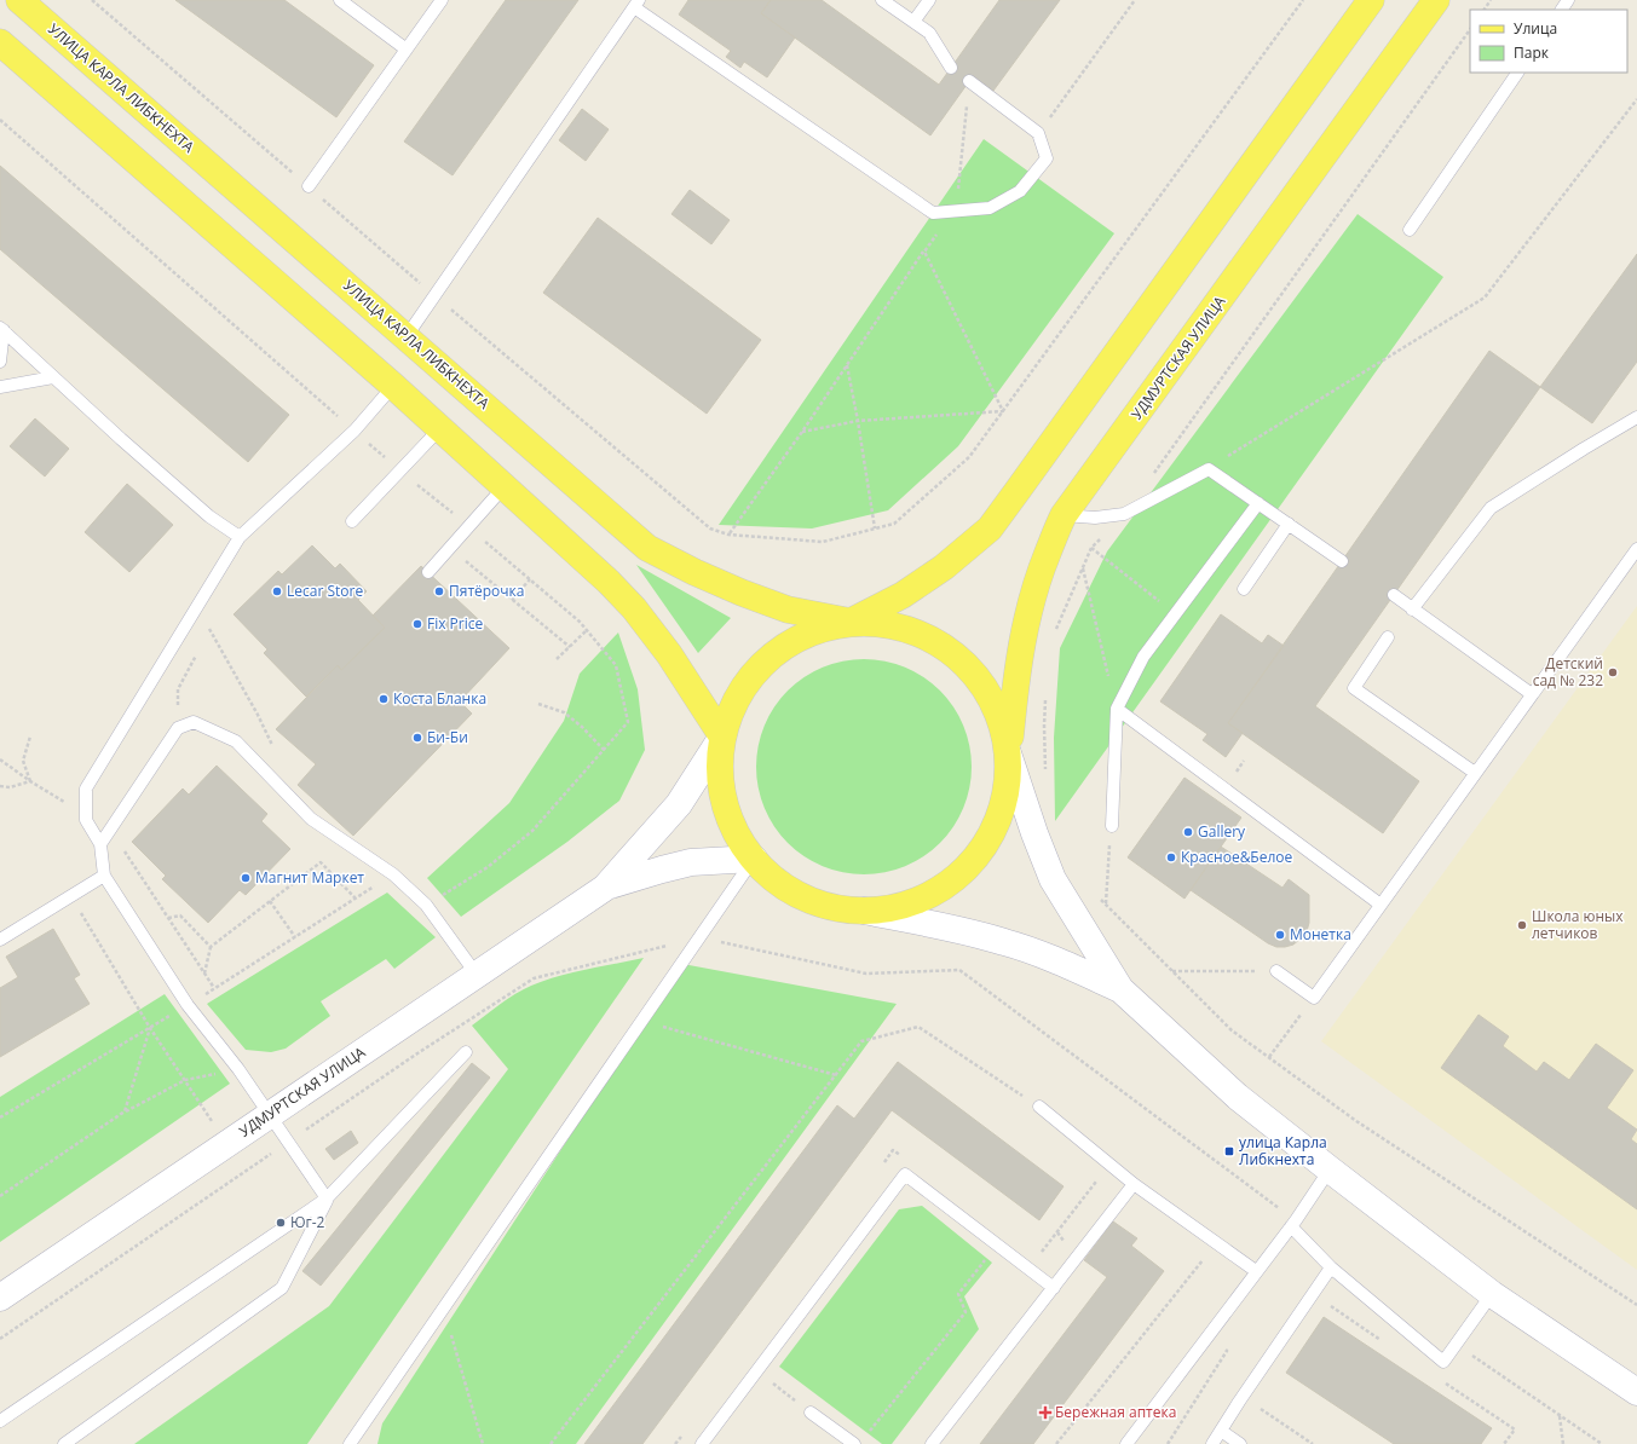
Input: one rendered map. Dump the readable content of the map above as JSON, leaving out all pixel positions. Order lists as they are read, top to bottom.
{
  "streets": {
    "main road": ["УЛИЦА КАРЛА ЛИБКНЕХТА", "УДМУРТСКАЯ УЛИЦА"]
  },
  "crossings": [
    ["УЛИЦА КАРЛА ЛИБКНЕХТА", "УДМУРТСКАЯ УЛИЦА"]
  ],
  "places": {
    "other": [
      "Lecar Store",
      "Пятёрочка",
      "Fix Price",
      "Детский сад № 232",
      "Коста Бланка",
      "Би-Би",
      "Gallery",
      "Красное&Белое",
      "Магнит Маркет",
      "Школа юных летчиков",
      "Монетка",
      "Юг-2"
    ],
    "transit": ["улица Карла Либкнехта"],
    "health": ["Бережная аптека"]
  },
  "legend": ["Улица", "Парк"]
}
